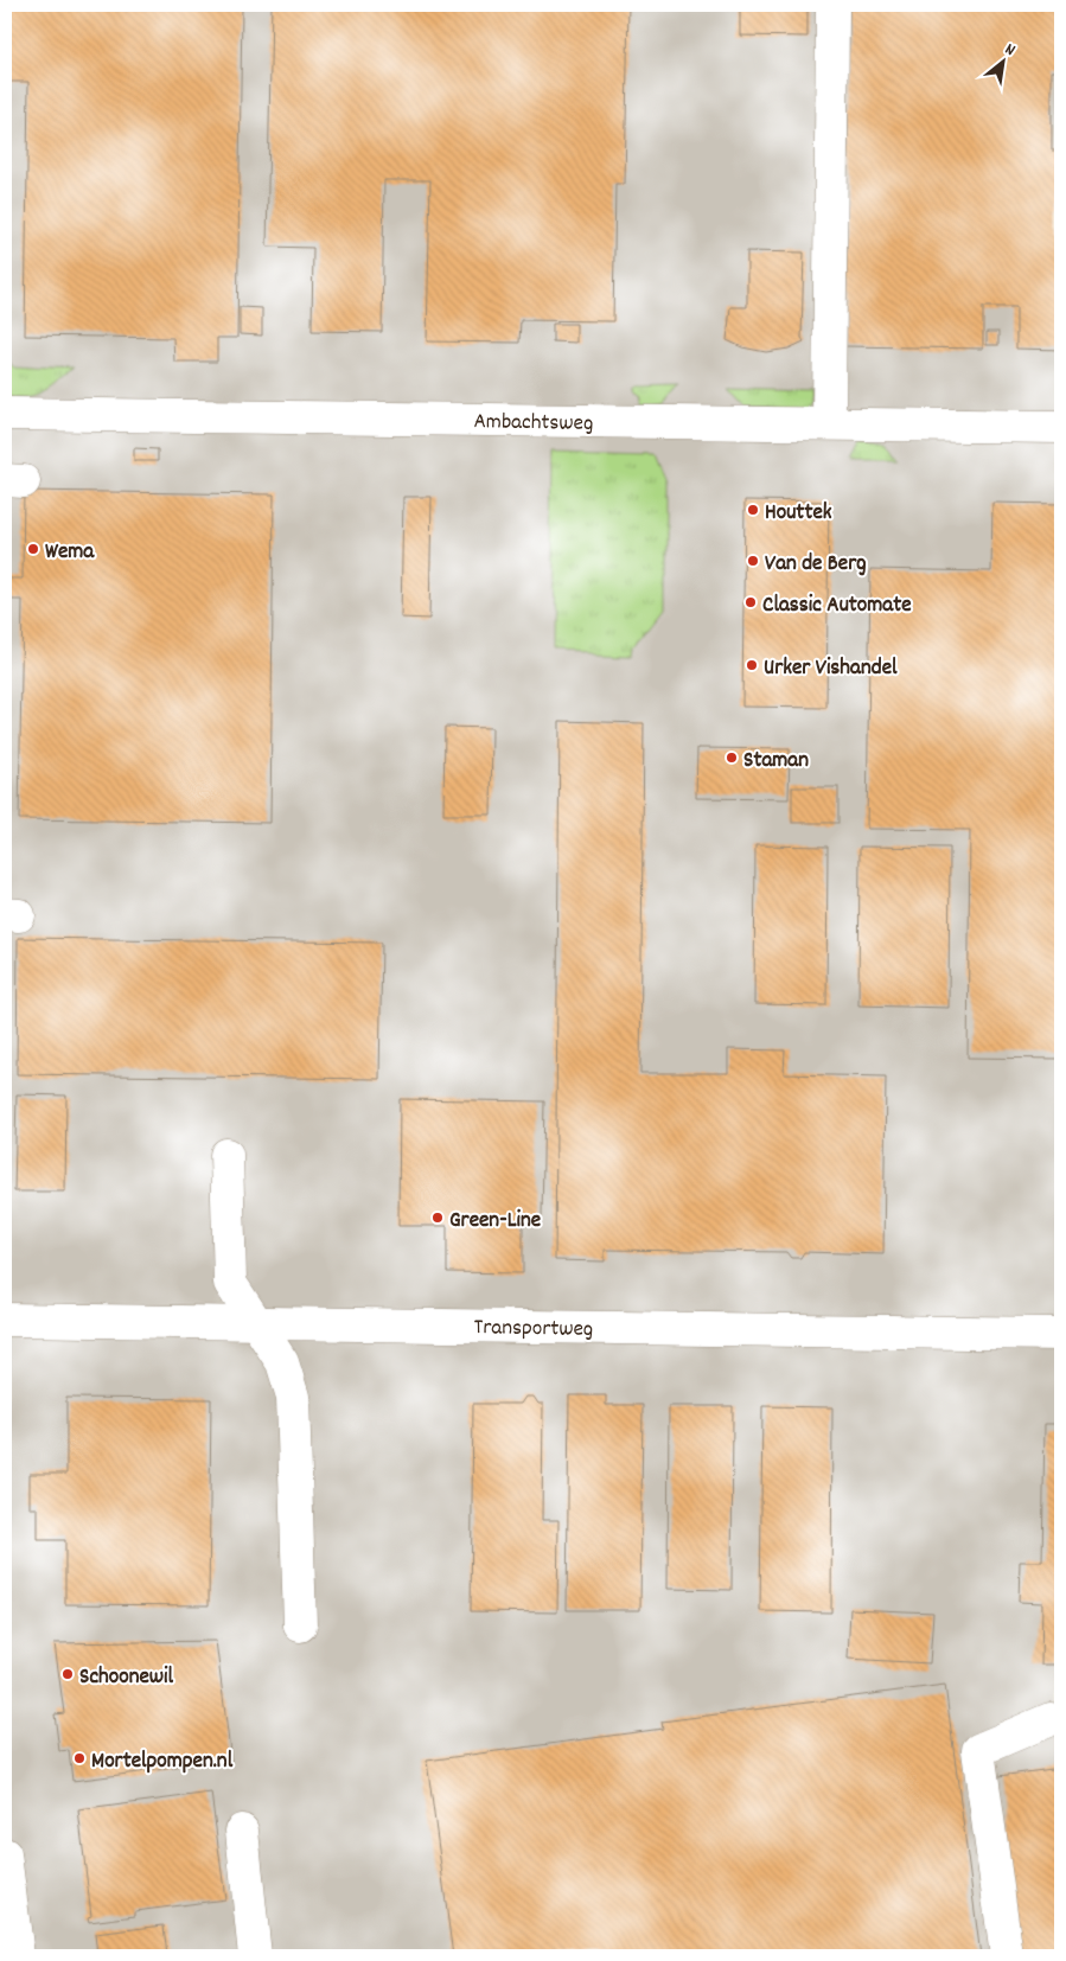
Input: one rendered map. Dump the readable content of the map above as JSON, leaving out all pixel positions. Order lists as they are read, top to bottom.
{
  "streets": {
    "street": ["Ambachtsweg", "Transportweg"]
  },
  "places": [
    "Houttek",
    "Wema",
    "Van de Berg",
    "Classic Automate",
    "Urker Vishandel",
    "Staman",
    "Green-Line",
    "Schoonewil",
    "Mortelpompen.nl"
  ],
  "north": "top right"
}
